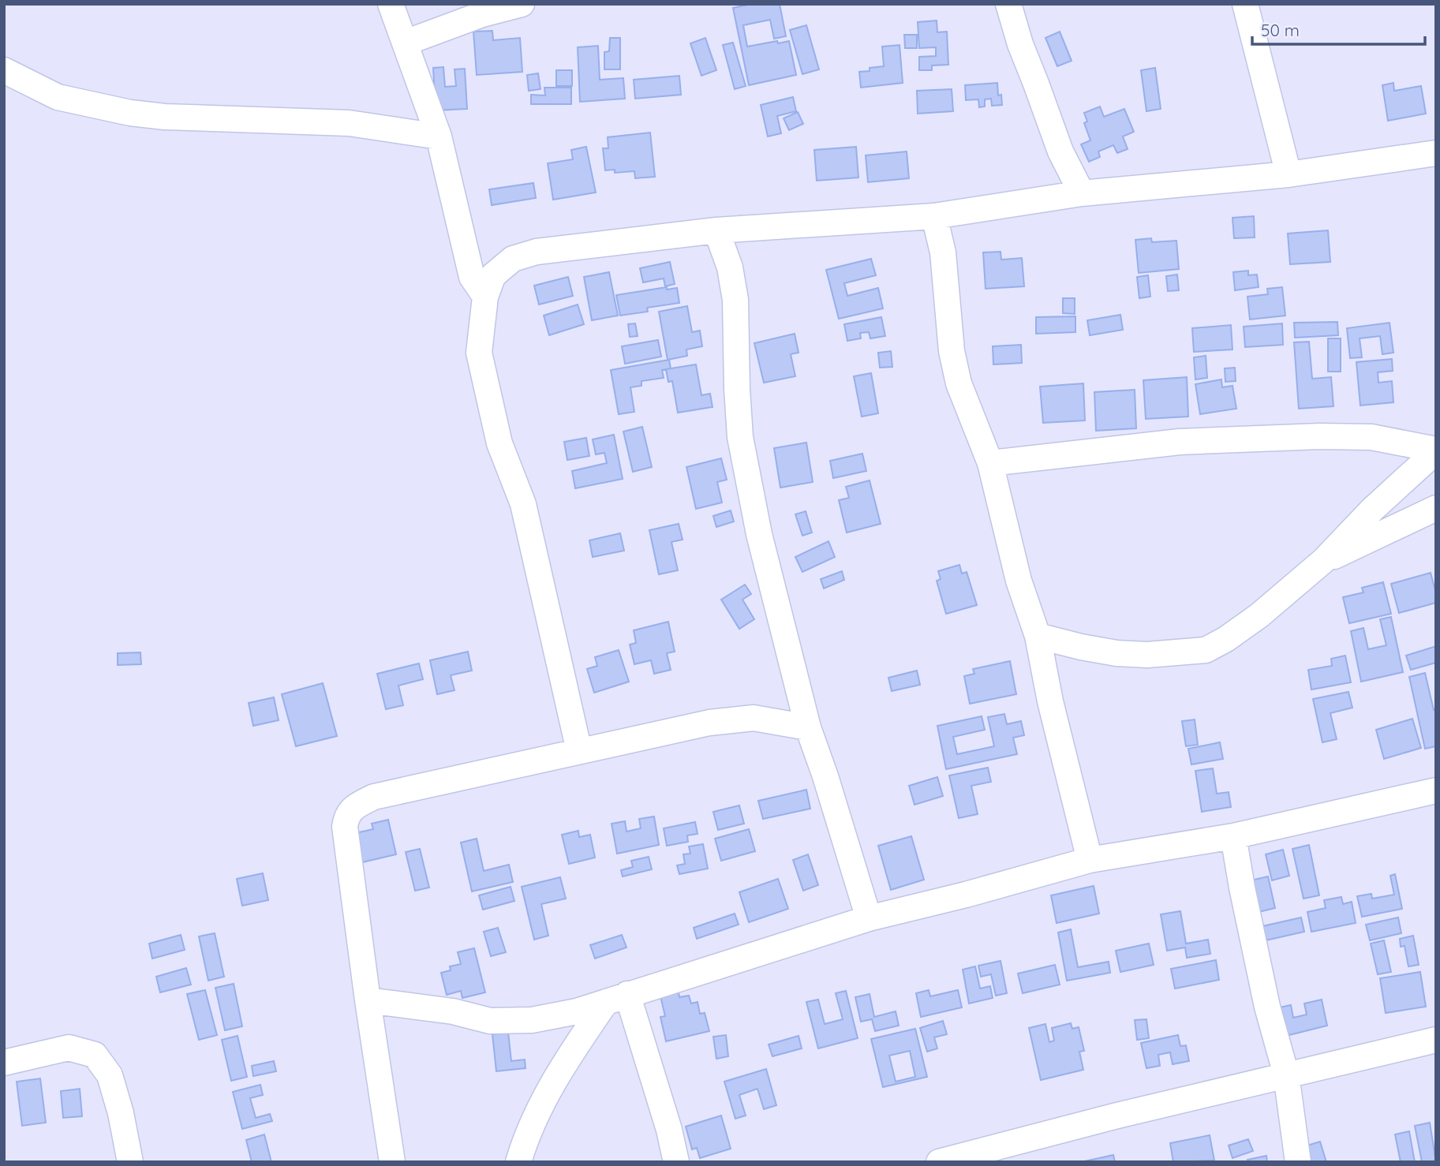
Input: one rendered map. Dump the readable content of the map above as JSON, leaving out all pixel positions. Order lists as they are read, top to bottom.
{
  "scale_bar": "50 m"
}
